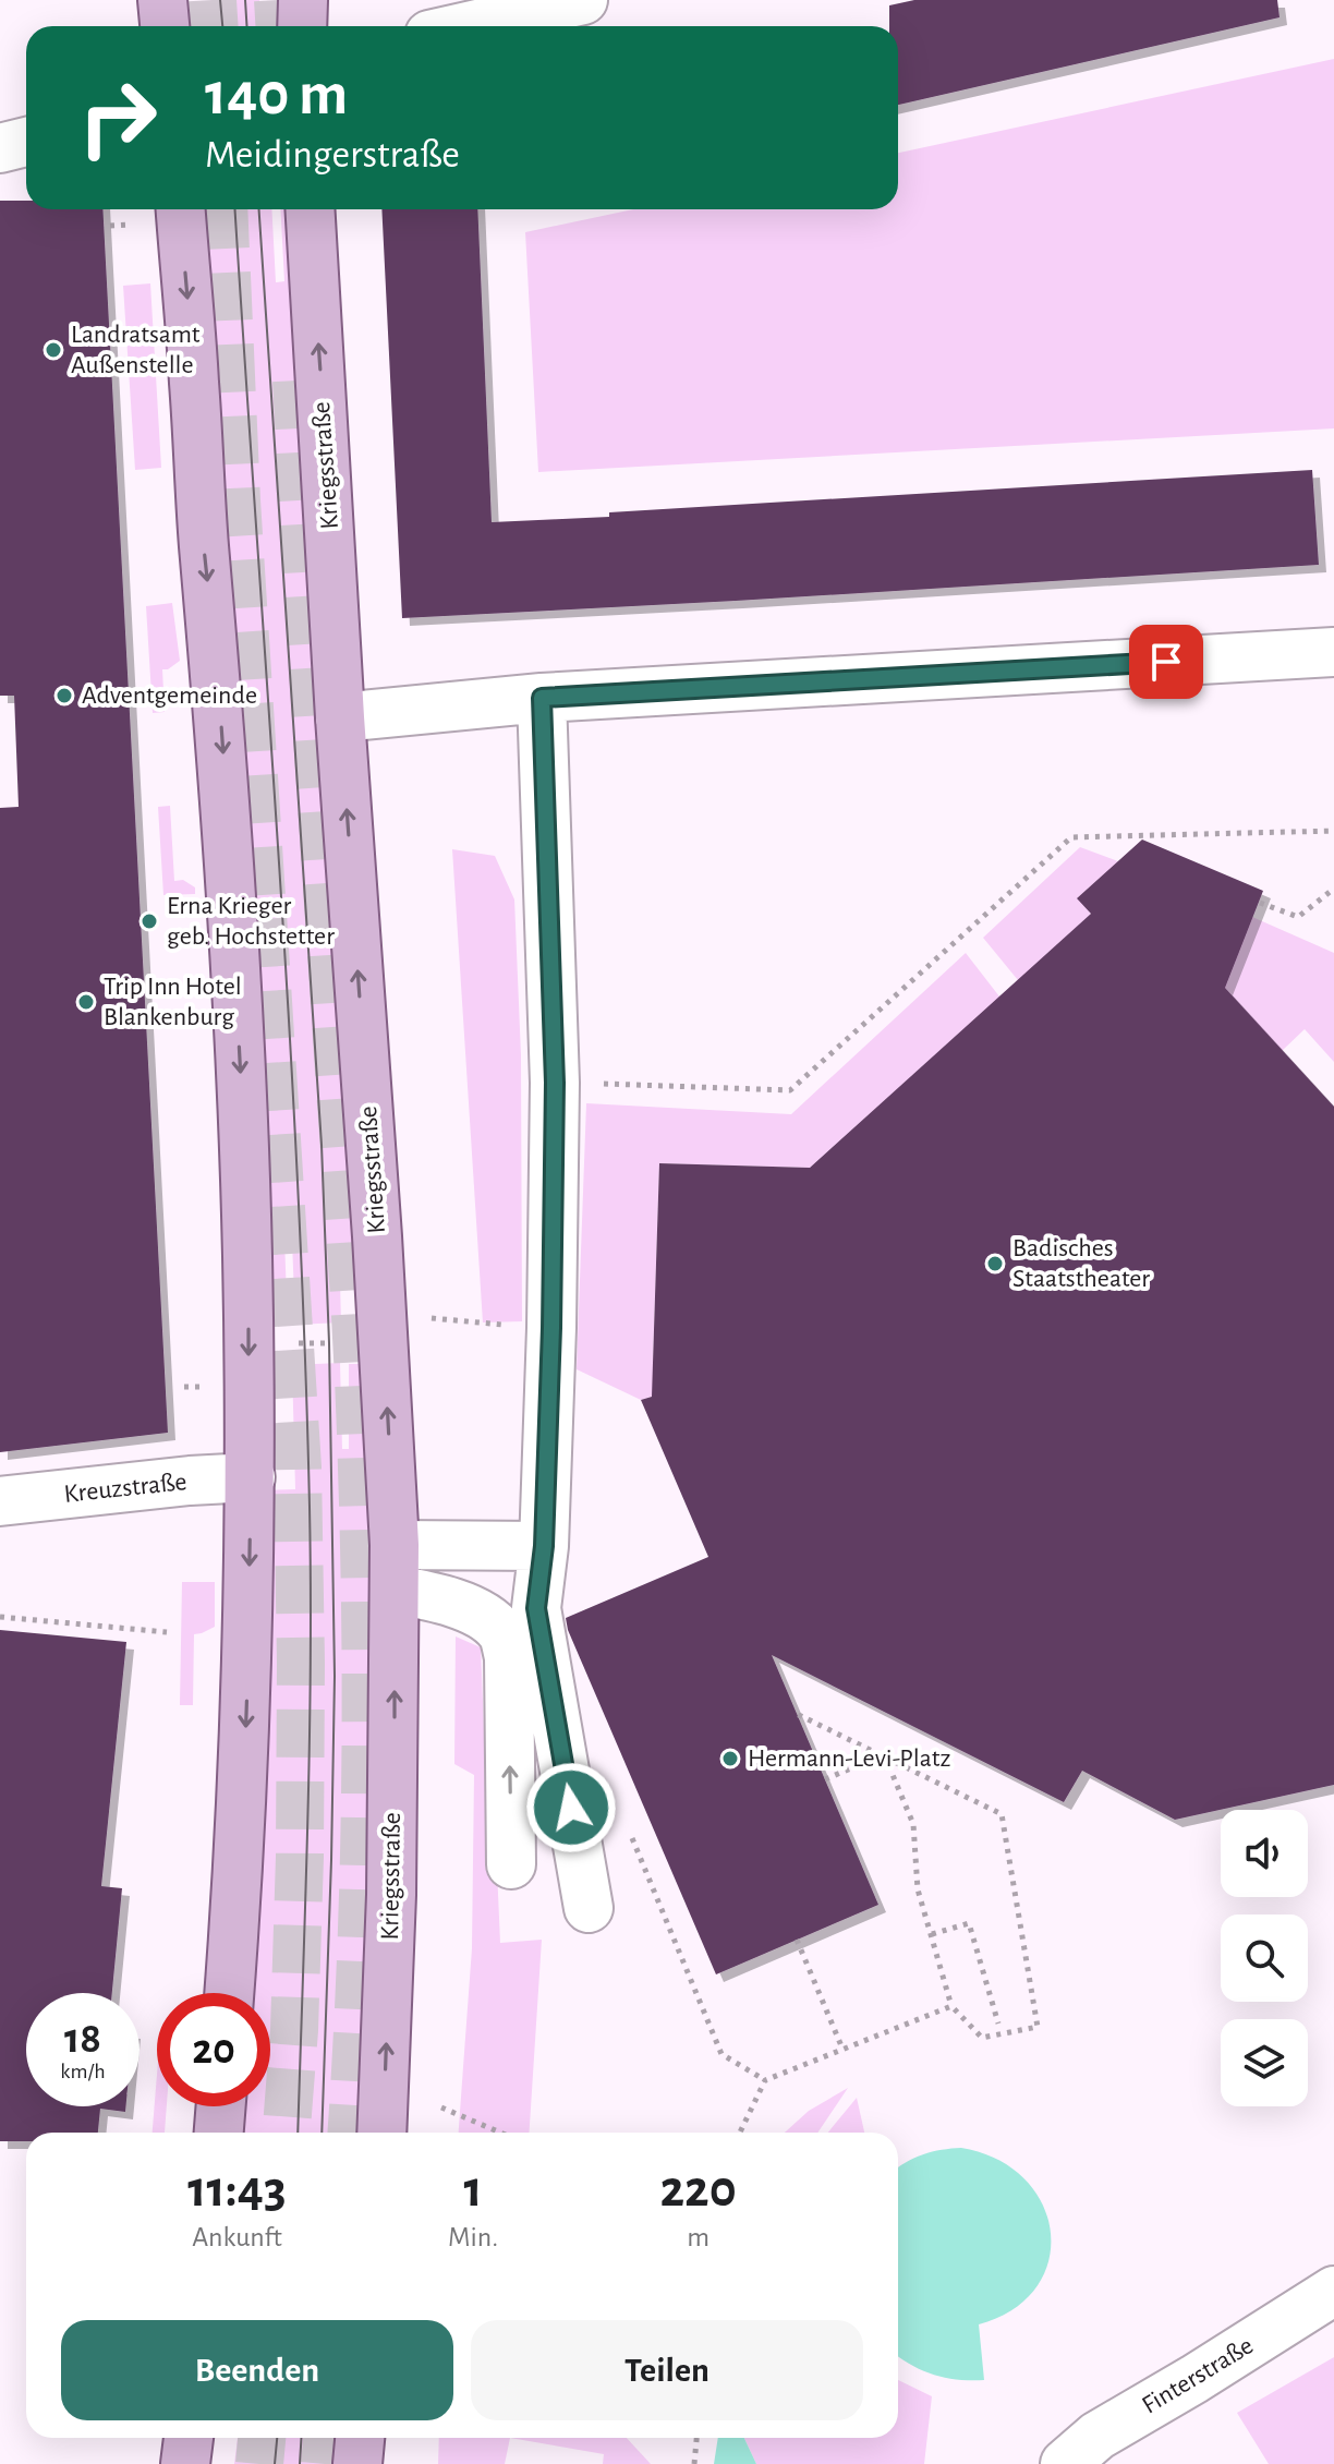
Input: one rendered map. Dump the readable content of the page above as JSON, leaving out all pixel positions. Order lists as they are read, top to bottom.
{
  "streets": {
    "main road": ["Kriegsstraße"],
    "street": ["Kreuzstraße", "Finterstraße"]
  },
  "places": [
    "Landratsamt Außenstelle",
    "Adventgemeinde",
    "Erna Krieger geb. Hochstetter",
    "Trip Inn Hotel Blankenburg",
    "Badisches Staatstheater",
    "Hermann-Levi-Platz"
  ],
  "page": {
    "turn": ["140 m", "Meidingerstraße"],
    "speed": "18 km/h",
    "limit": "20",
    "eta": [
      "11:43",
      "Ankunft",
      "1",
      "Min.",
      "220",
      "m"
    ],
    "buttons": ["Beenden", "Teilen"]
  }
}
